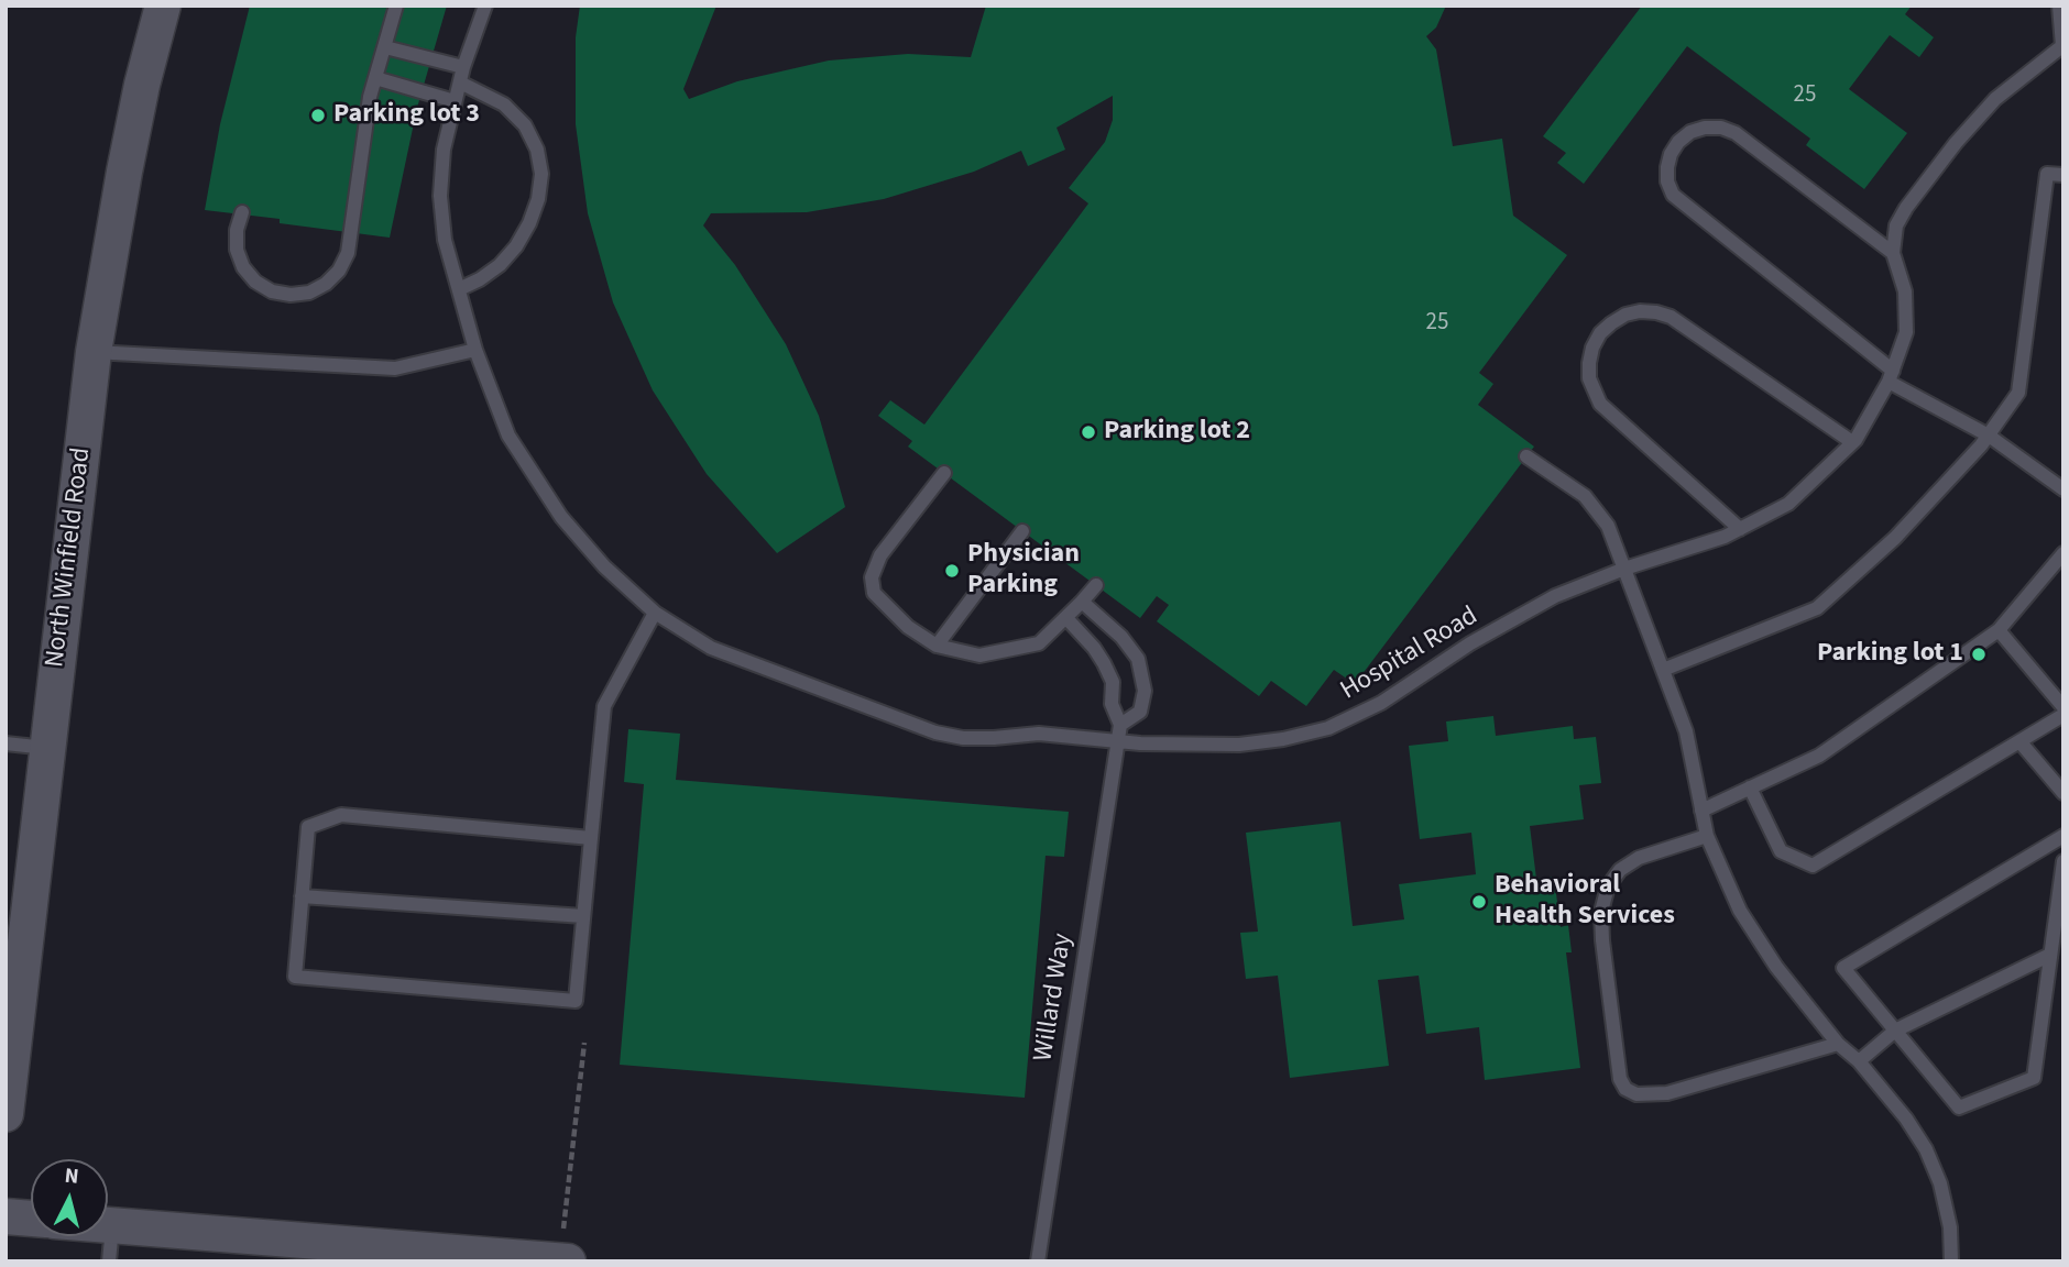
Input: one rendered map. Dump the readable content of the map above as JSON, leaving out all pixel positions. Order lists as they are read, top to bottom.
{
  "streets": {
    "street": ["North Winfield Road"],
    "lane": ["Hospital Road", "Willard Way"]
  },
  "crossings": [
    ["Hospital Road", "Willard Way"]
  ],
  "places": [
    "Parking lot 3",
    "Parking lot 2",
    "Physician Parking",
    "Parking lot 1",
    "Behavioral Health Services"
  ],
  "house_numbers": ["25", "25"],
  "north": "top"
}
